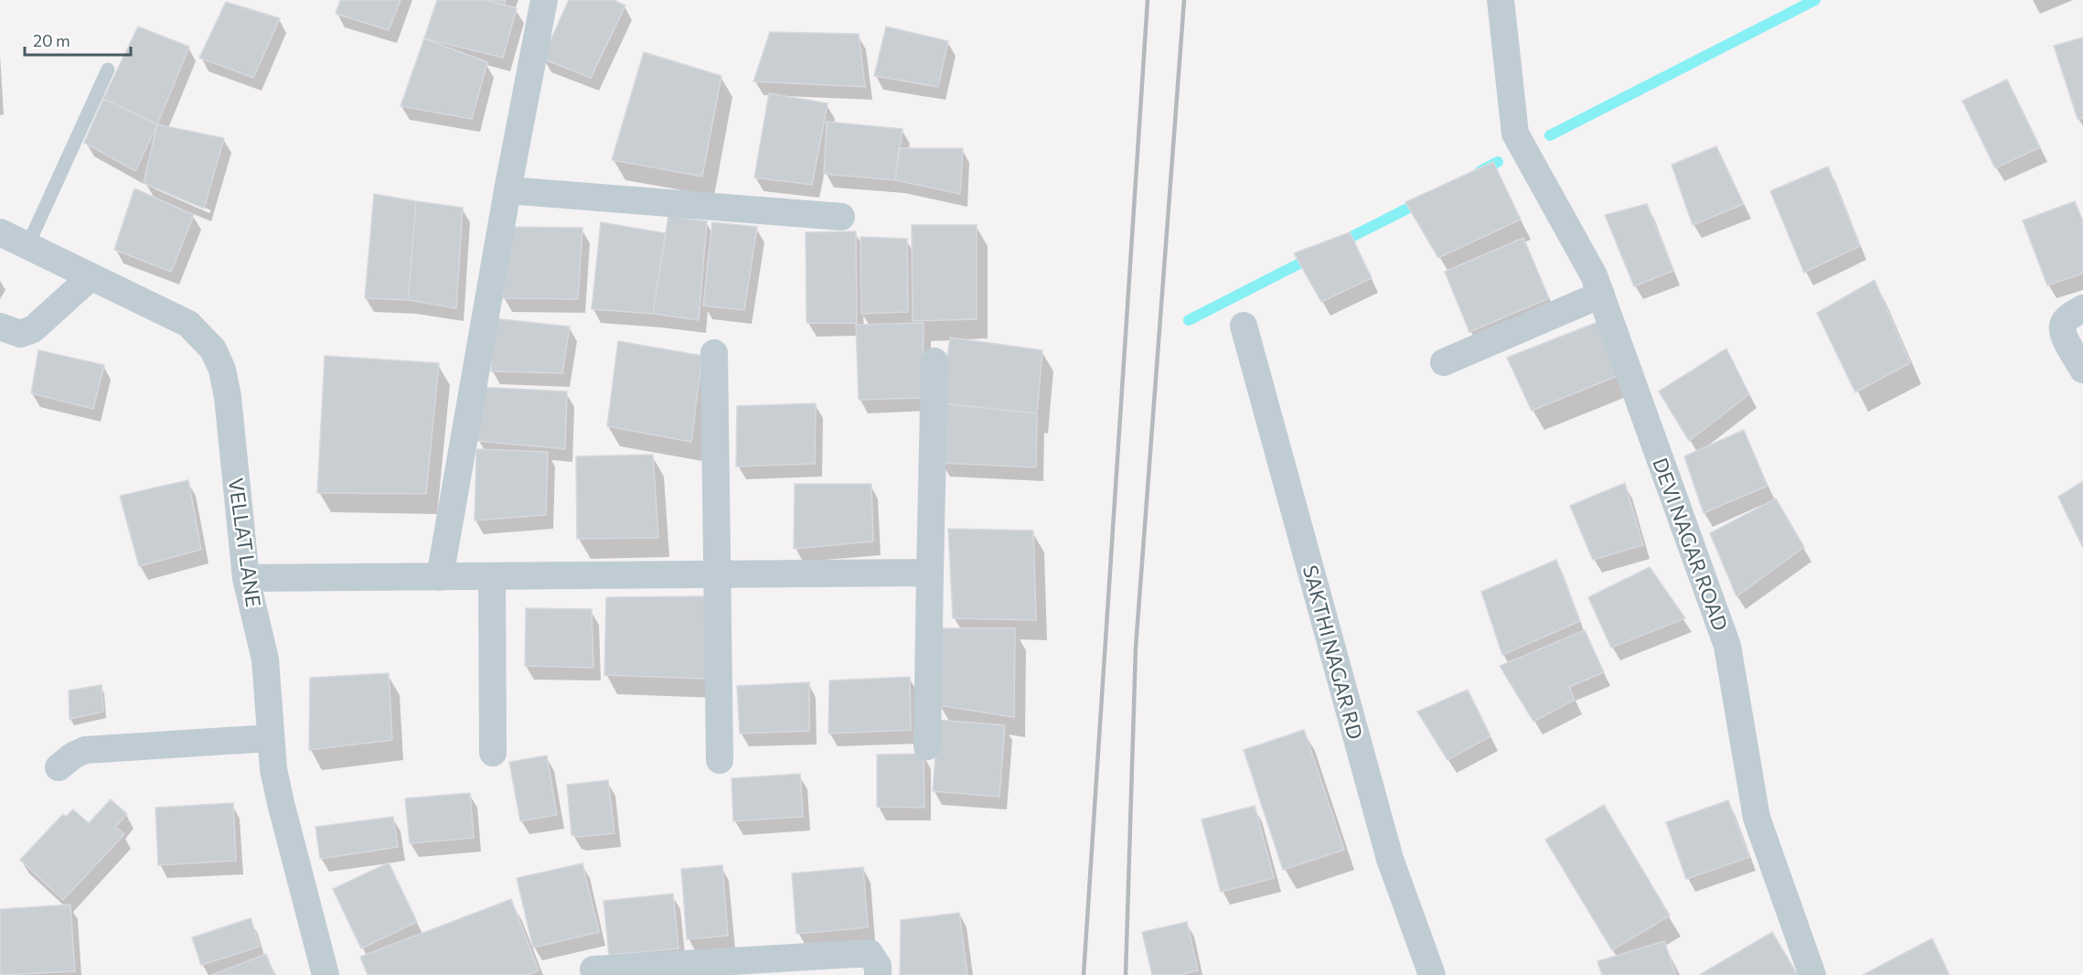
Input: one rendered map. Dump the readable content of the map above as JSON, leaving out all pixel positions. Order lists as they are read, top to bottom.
{
  "streets": {
    "street": ["VELLAT LANE", "DEVI NAGAR ROAD", "SAKTHI NAGAR RD"]
  },
  "scale_bar": "20 m"
}
